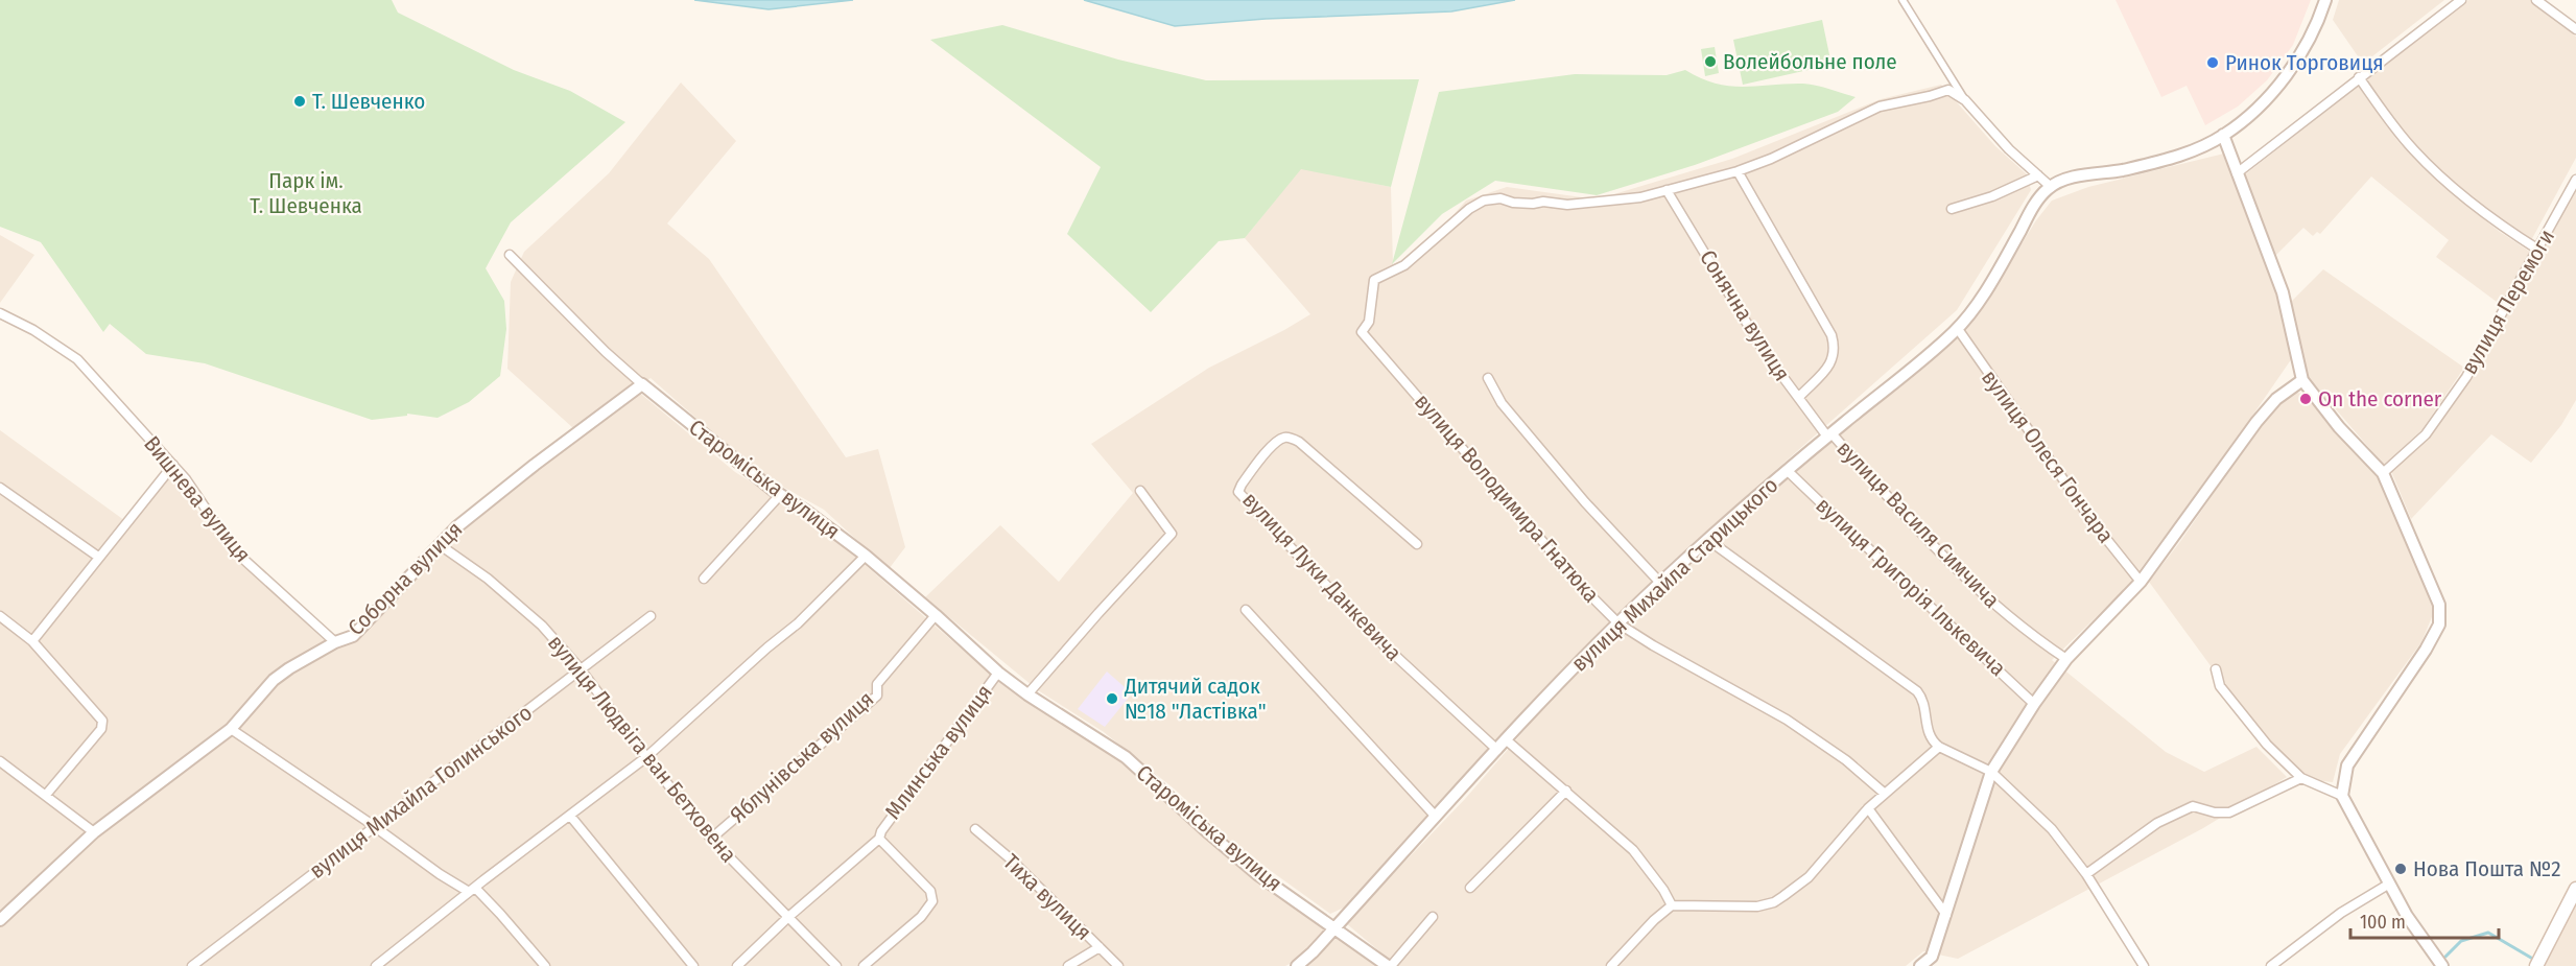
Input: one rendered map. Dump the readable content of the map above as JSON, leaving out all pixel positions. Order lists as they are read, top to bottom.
{
  "streets": {
    "street": [
      "вулиця Перемоги",
      "Сонячна вулиця",
      "вулиця Олеся Гончара",
      "Староміська вулиця",
      "вулиця Володимира Гнатюка",
      "Вишнева вулиця",
      "вулиця Василя Симчича",
      "вулиця Михайла Старицького",
      "вулиця Луки Данкевича",
      "Соборна вулиця",
      "вулиця Григорія Ількевича",
      "вулиця Людвіга ван Бетховена",
      "Млинська вулиця",
      "Яблунівська вулиця",
      "вулиця Михайла Голинського",
      "Тиха вулиця"
    ]
  },
  "crossings": [
    ["Сонячна вулиця", "вулиця Володимира Гнатюка"],
    ["Сонячна вулиця", "вулиця Василя Симчича"],
    ["Сонячна вулиця", "вулиця Михайла Старицького"],
    ["вулиця Олеся Гончара", "вулиця Михайла Старицького"],
    ["Староміська вулиця", "вулиця Михайла Старицького"],
    ["Староміська вулиця", "Соборна вулиця"],
    ["Староміська вулиця", "Млинська вулиця"],
    ["Староміська вулиця", "Яблунівська вулиця"],
    ["вулиця Володимира Гнатюка", "вулиця Михайла Старицького"],
    ["Вишнева вулиця", "Соборна вулиця"],
    ["вулиця Василя Симчича", "вулиця Михайла Старицького"],
    ["вулиця Михайла Старицького", "вулиця Луки Данкевича"],
    ["вулиця Михайла Старицького", "вулиця Григорія Ількевича"],
    ["Соборна вулиця", "вулиця Людвіга ван Бетховена"],
    ["вулиця Людвіга ван Бетховена", "Яблунівська вулиця"],
    ["вулиця Людвіга ван Бетховена", "вулиця Михайла Голинського"]
  ],
  "parks": ["Парк ім. Т. Шевченка"],
  "places": [
    "Волейбольне поле",
    "Ринок Торговиця",
    "Т. Шевченко",
    "On the corner",
    "Дитячий садок №18 \"Ластівка\"",
    "Нова Пошта №2"
  ],
  "scale_bar": "100 m"
}
